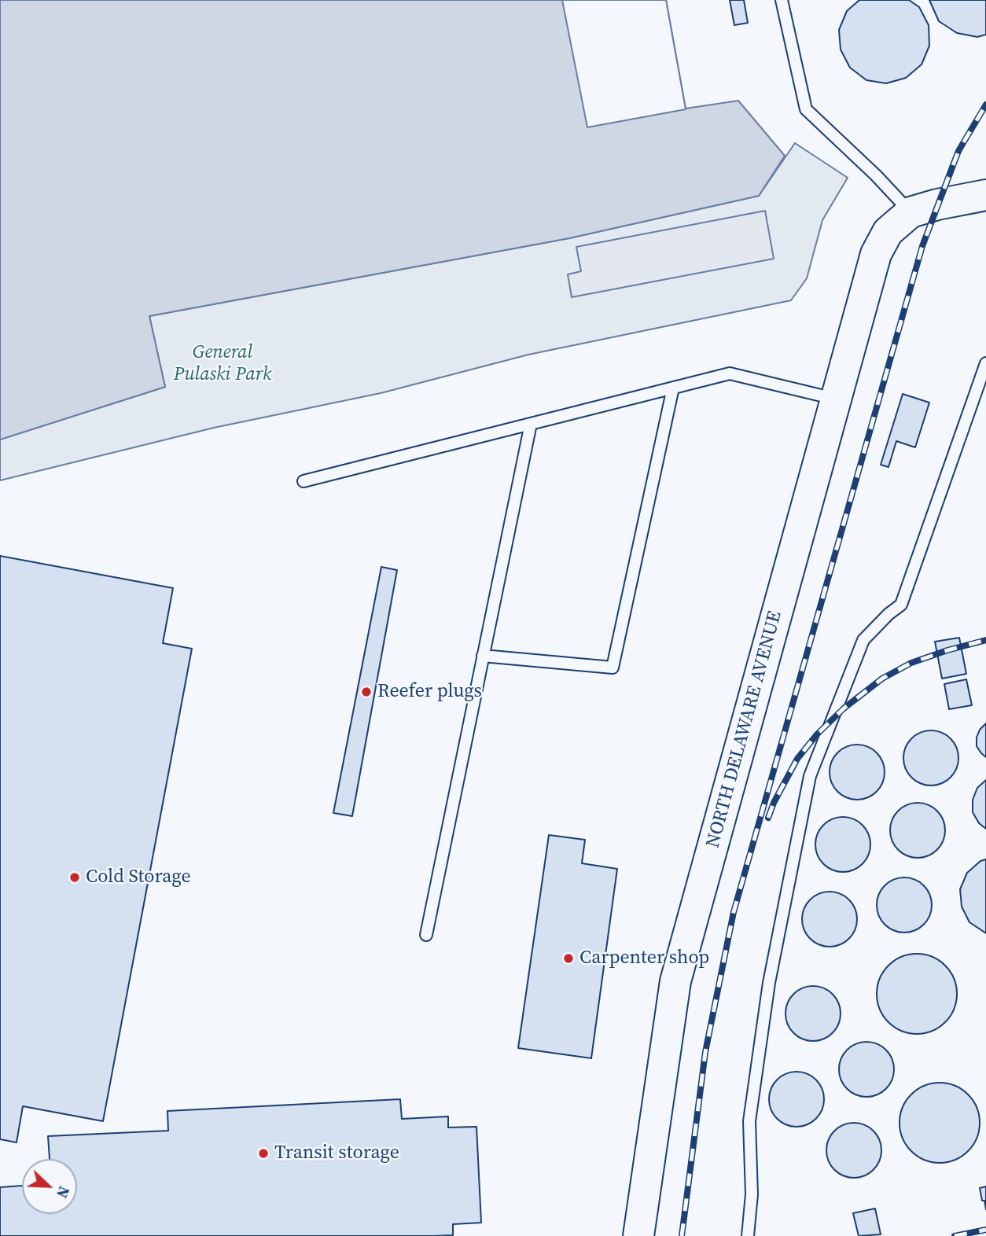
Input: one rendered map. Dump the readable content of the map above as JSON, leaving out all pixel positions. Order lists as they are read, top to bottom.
{
  "streets": {
    "street": ["NORTH DELAWARE AVENUE"]
  },
  "parks": ["General Pulaski Park"],
  "places": [
    "Reefer plugs",
    "Cold Storage",
    "Carpenter shop",
    "Transit storage"
  ],
  "north": "bottom right"
}
